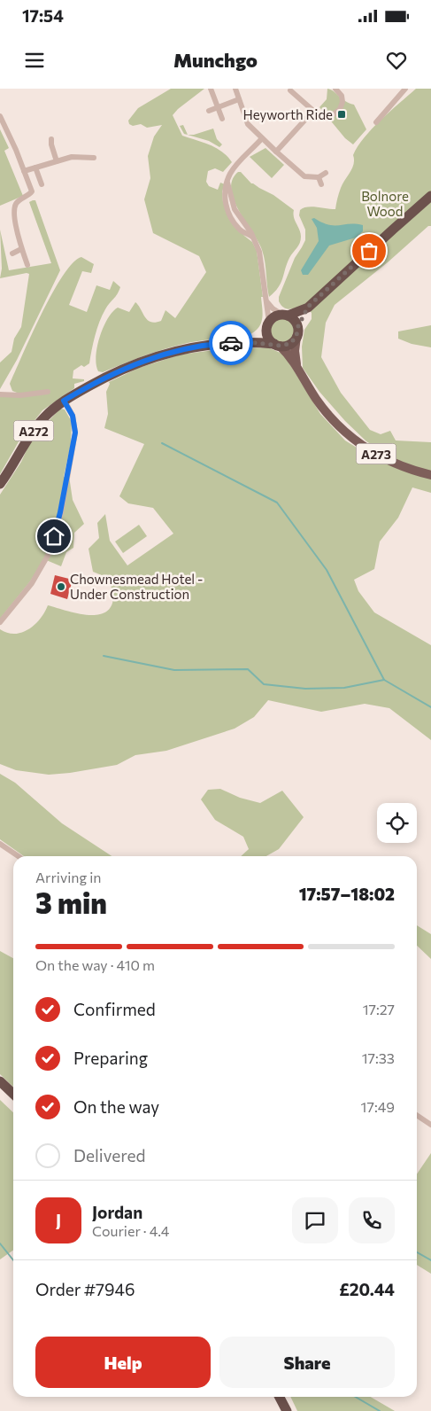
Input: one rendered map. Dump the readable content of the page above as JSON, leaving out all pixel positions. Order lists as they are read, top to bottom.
{
  "streets": {
    "highway": ["A272"],
    "main road": ["A273"]
  },
  "crossings": [
    ["A272", "A273"]
  ],
  "parks": ["Bolnore Wood"],
  "places": {
    "transit": ["Heyworth Ride"],
    "other": ["Chownesmead Hotel - Under Construction"]
  },
  "page": {
    "status": "17:54",
    "header": "Munchgo",
    "heading": ["3 min", "Arriving in", "17:57–18:02"],
    "panel": [
      "Jordan",
      "Courier · 4.4",
      "Order #7946",
      "£20.44"
    ],
    "bar": "On the way · 410 m",
    "list": [
      ["Confirmed", "17:27"],
      ["Preparing", "17:33"],
      ["On the way", "17:49"],
      "Delivered"
    ],
    "round": "J",
    "buttons": ["Help", "Share"]
  }
}
